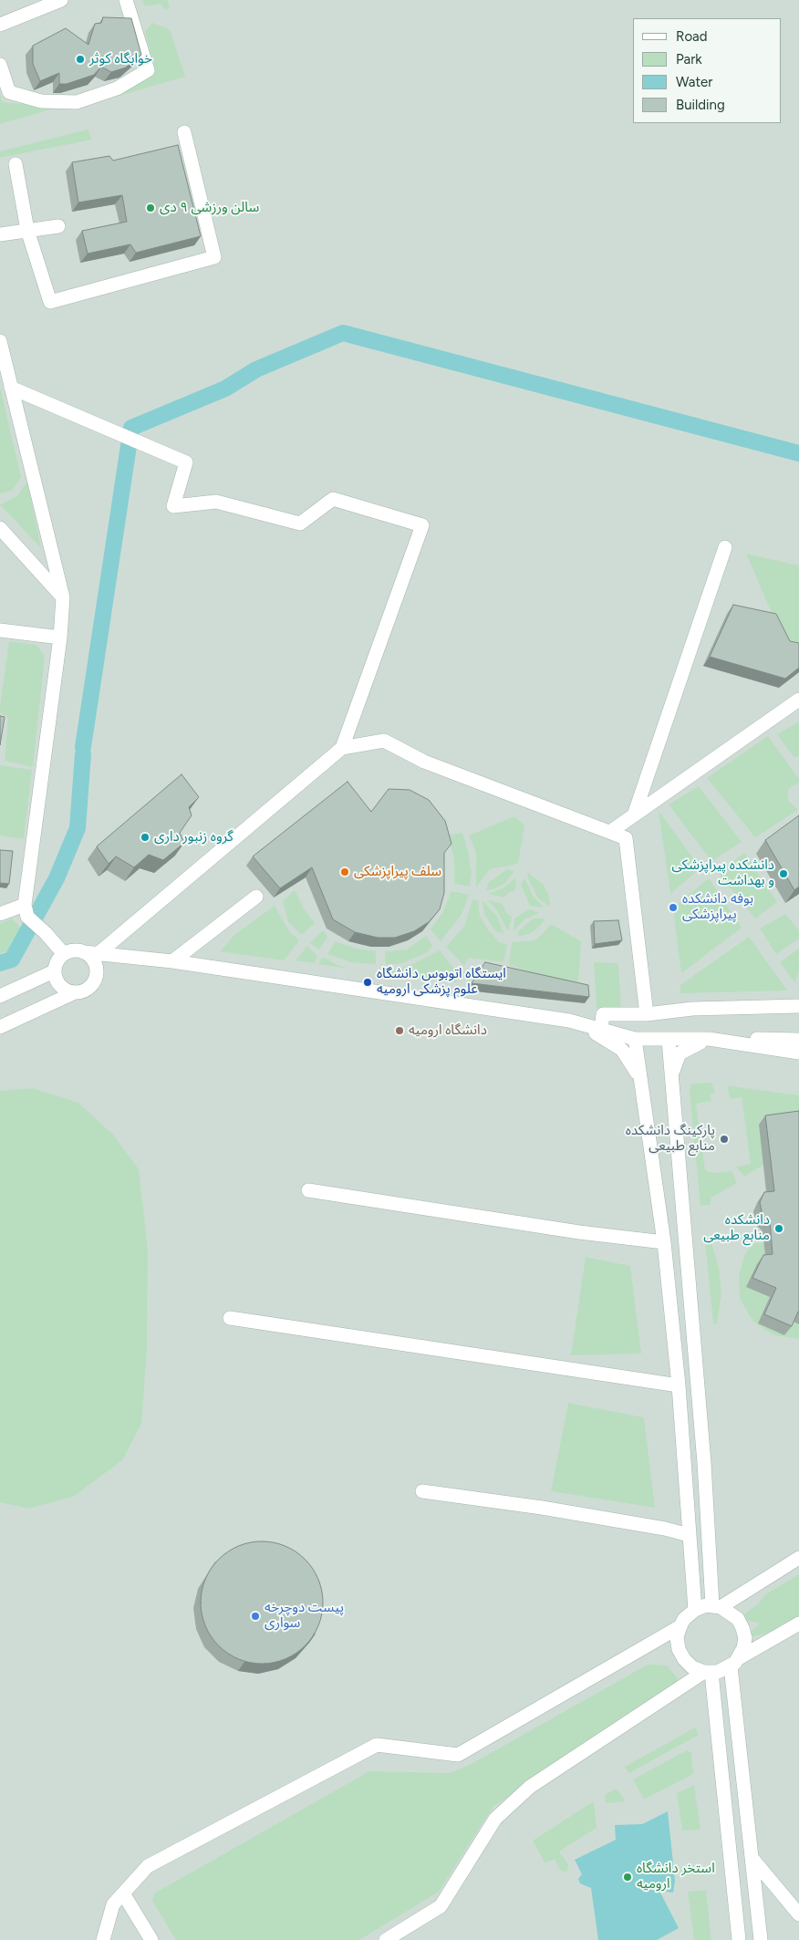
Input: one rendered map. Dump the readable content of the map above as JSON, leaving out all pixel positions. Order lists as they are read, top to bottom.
{
  "places": [
    "خوابگاه کوثر",
    "سالن ورزشی ۹ دی",
    "گروه زنبور داری",
    "سلف پیراپزشکی",
    "دانشکده پیراپزشکی و بهداشت",
    "بوفه دانشکده پیراپزشکی",
    "ایستگاه اتوبوس دانشگاه علوم پزشکی ارومیه",
    "دانشگاه ارومیه",
    "پارکینگ دانشکده منابع طبیعی",
    "دانشکده منابع طبیعی",
    "پیست دوچرخه سواری",
    "استخر دانشگاه ارومیه"
  ],
  "legend": [
    "Road",
    "Park",
    "Water",
    "Building"
  ]
}
